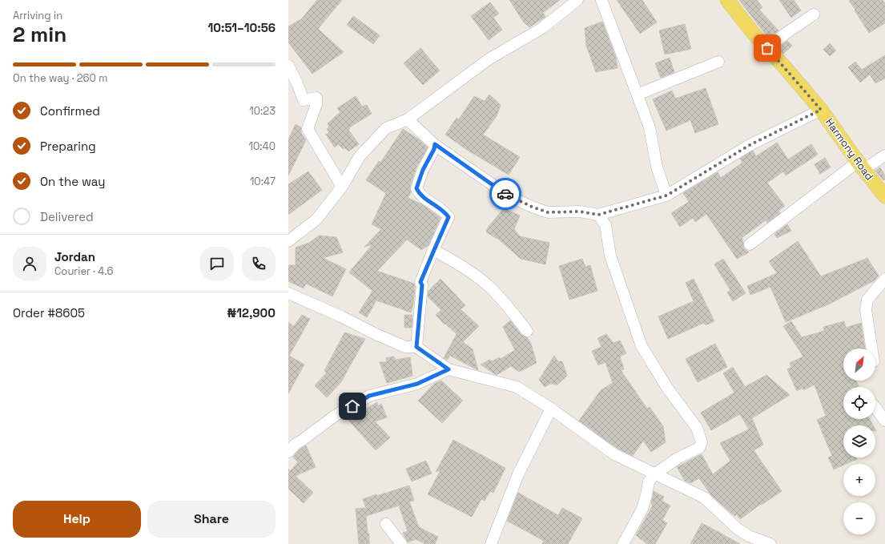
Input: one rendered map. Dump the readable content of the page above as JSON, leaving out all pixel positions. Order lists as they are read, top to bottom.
{
  "streets": {
    "main road": ["Harmony Road"]
  },
  "north": "top right",
  "page": {
    "heading": ["2 min", "Arriving in", "10:51–10:56"],
    "panel": [
      "Jordan",
      "Courier · 4.6",
      "Order #8605",
      "₦12,900"
    ],
    "bar": "On the way · 260 m",
    "list": [
      ["Confirmed", "10:23"],
      ["Preparing", "10:40"],
      ["On the way", "10:47"],
      "Delivered"
    ],
    "map_buttons": ["+", "−"],
    "buttons": ["Help", "Share"]
  }
}
